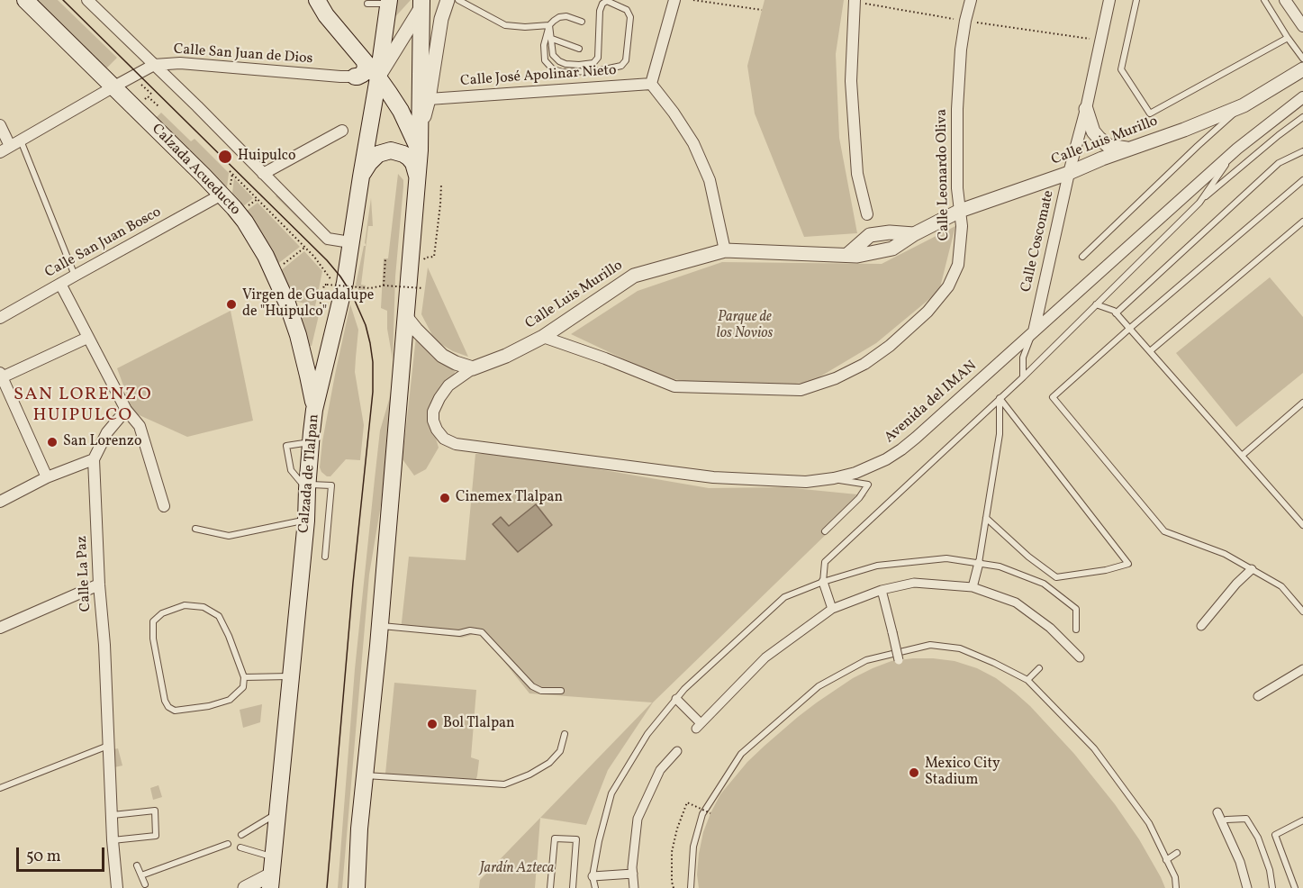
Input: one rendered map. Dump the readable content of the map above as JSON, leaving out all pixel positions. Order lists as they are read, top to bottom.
{
  "streets": {
    "main road": ["Calzada Acueducto", "Calzada de Tlalpan"],
    "street": [
      "Calle San Juan de Dios",
      "Calle José Apolinar Nieto",
      "Calle Luis Murillo",
      "Calle Leonardo Oliva",
      "Calle Coscomate",
      "Calle San Juan Bosco",
      "Avenida del IMAN",
      "Calle La Paz"
    ]
  },
  "crossings": [
    ["Calle San Juan de Dios", "Calzada Acueducto"],
    ["Calle San Juan de Dios", "Calzada de Tlalpan"],
    ["Calle Luis Murillo", "Calle Leonardo Oliva"],
    ["Calle Luis Murillo", "Calle Coscomate"],
    ["Calle Luis Murillo", "Avenida del IMAN"],
    ["Calzada Acueducto", "Calle San Juan Bosco"],
    ["Calzada Acueducto", "Calzada de Tlalpan"],
    ["Calle Coscomate", "Avenida del IMAN"]
  ],
  "districts": ["SAN LORENZO HUIPULCO"],
  "parks": ["Parque de los Novios", "Jardín Azteca"],
  "places": [
    "Huipulco",
    "Virgen de Guadalupe de \"Huipulco\"",
    "San Lorenzo",
    "Cinemex Tlalpan",
    "Bol Tlalpan",
    "Mexico City Stadium"
  ],
  "scale_bar": "50 m"
}
